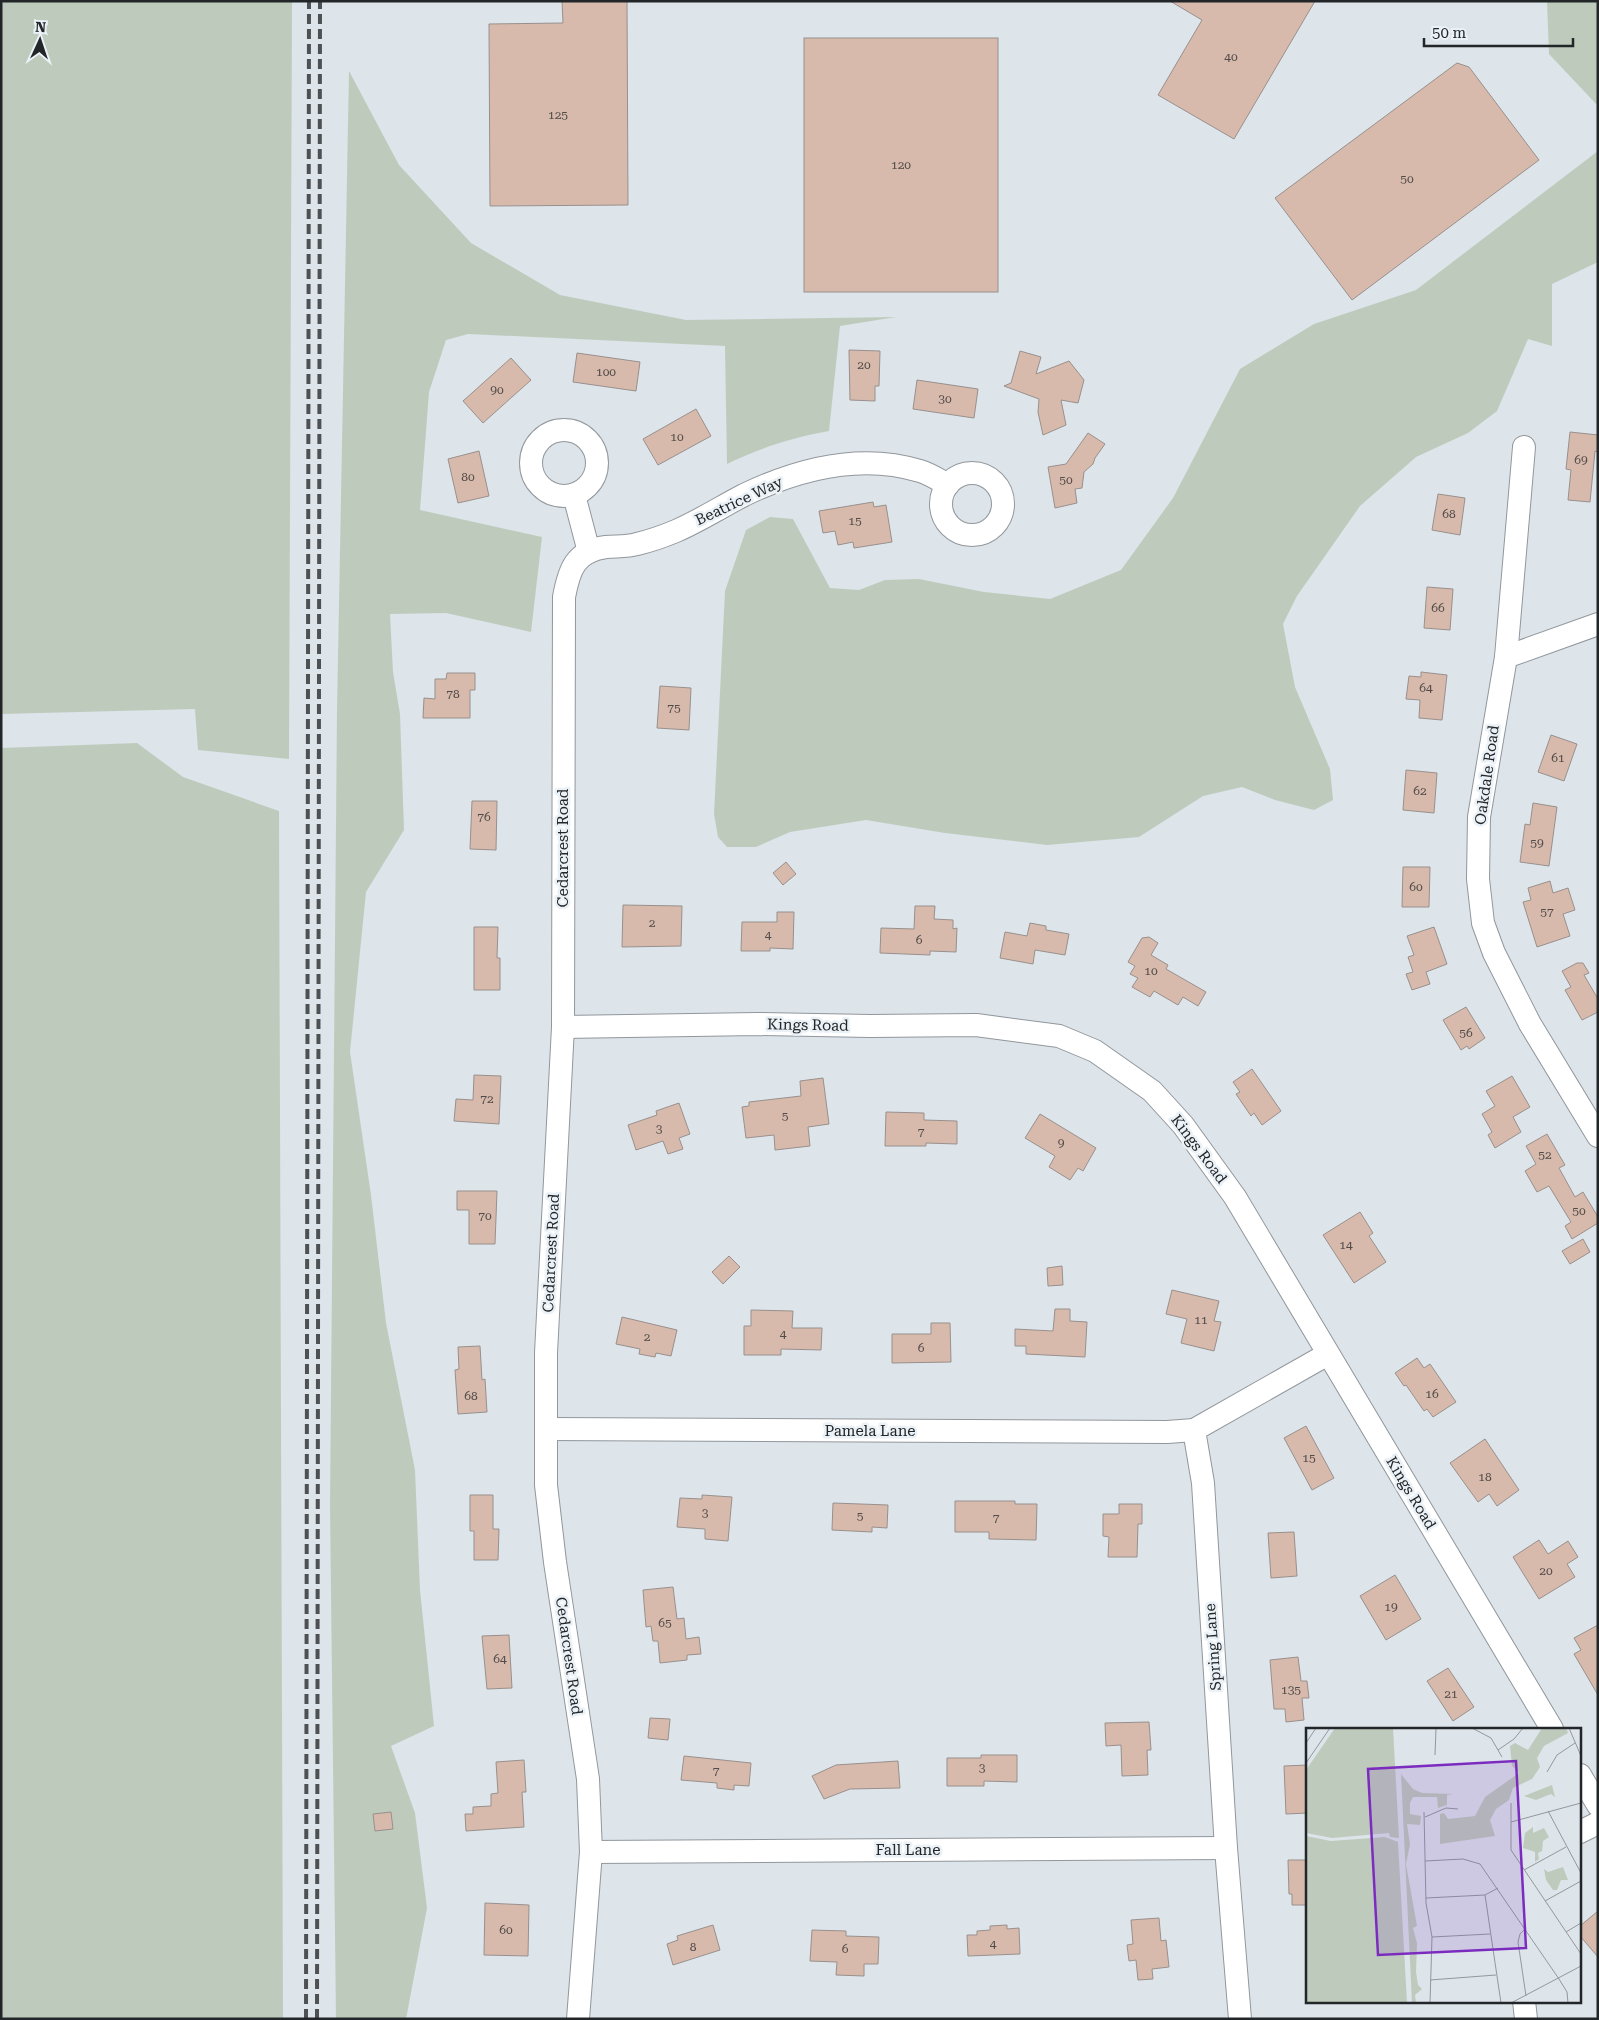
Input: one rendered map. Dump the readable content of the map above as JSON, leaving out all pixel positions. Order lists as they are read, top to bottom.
{
  "streets": {
    "street": [
      "Beatrice Way",
      "Oakdale Road",
      "Cedarcrest Road",
      "Kings Road",
      "Pamela Lane",
      "Spring Lane",
      "Fall Lane"
    ]
  },
  "crossings": [
    ["Beatrice Way", "Cedarcrest Road"],
    ["Cedarcrest Road", "Kings Road"],
    ["Cedarcrest Road", "Pamela Lane"],
    ["Cedarcrest Road", "Fall Lane"],
    ["Pamela Lane", "Spring Lane"],
    ["Spring Lane", "Fall Lane"]
  ],
  "house_numbers": [
    "40",
    "125",
    "120",
    "50",
    "20",
    "100",
    "90",
    "30",
    "10",
    "69",
    "80",
    "50",
    "68",
    "15",
    "66",
    "64",
    "78",
    "75",
    "61",
    "62",
    "76",
    "59",
    "60",
    "57",
    "2",
    "4",
    "6",
    "10",
    "56",
    "72",
    "5",
    "3",
    "7",
    "9",
    "52",
    "50",
    "70",
    "14",
    "11",
    "4",
    "2",
    "6",
    "16",
    "68",
    "15",
    "18",
    "3",
    "5",
    "7",
    "20",
    "19",
    "65",
    "64",
    "135",
    "21",
    "3",
    "7",
    "60",
    "4",
    "8",
    "6"
  ],
  "scale_bar": "50 m",
  "north": "top"
}
